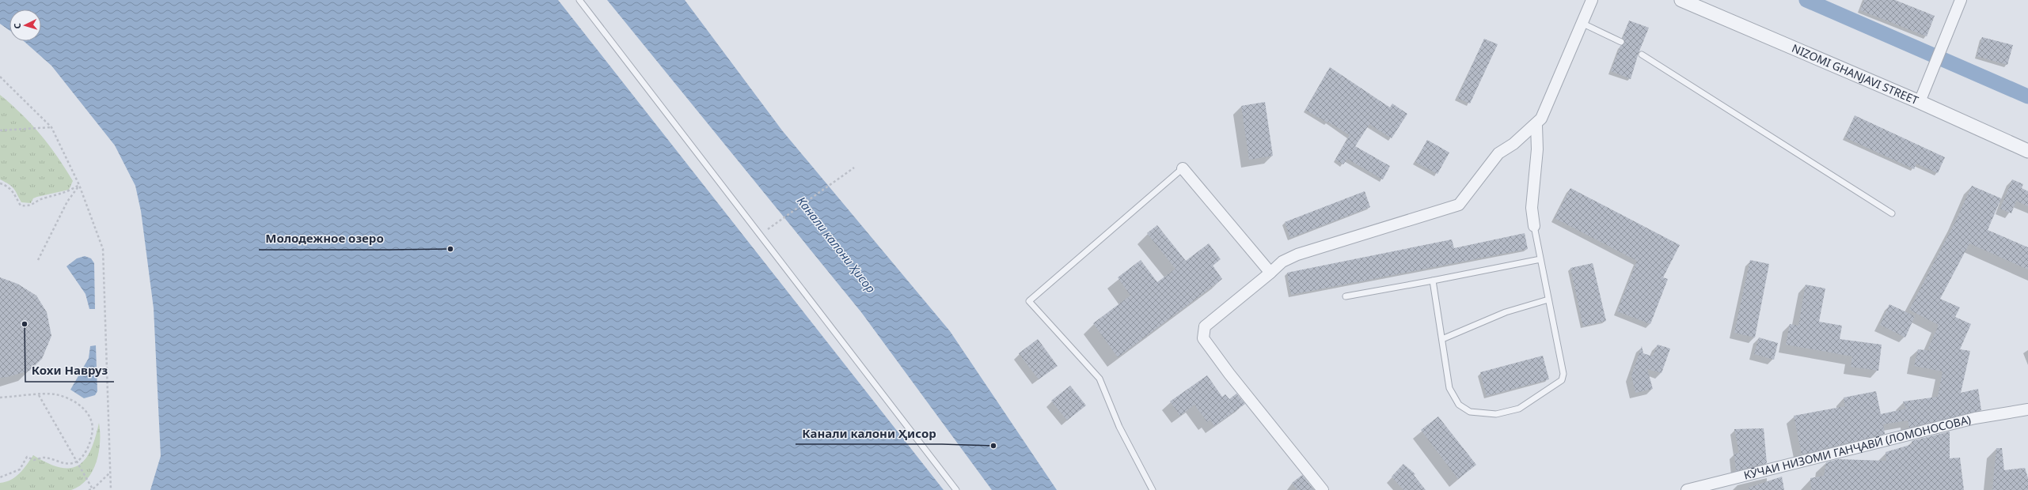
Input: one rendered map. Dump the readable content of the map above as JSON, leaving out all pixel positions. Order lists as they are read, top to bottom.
{
  "streets": {
    "street": ["NIZOMI GHANJAVI STREET", "КӮЧАИ НИЗОМИ ГАНҶАВӢ (ЛОМОНОСОВА)"]
  },
  "water": ["Канали калони Ҳисор"],
  "places": ["Молодежное озеро", "Кохи Навруз", "Канали калони Ҳисор"],
  "north": "left"
}
